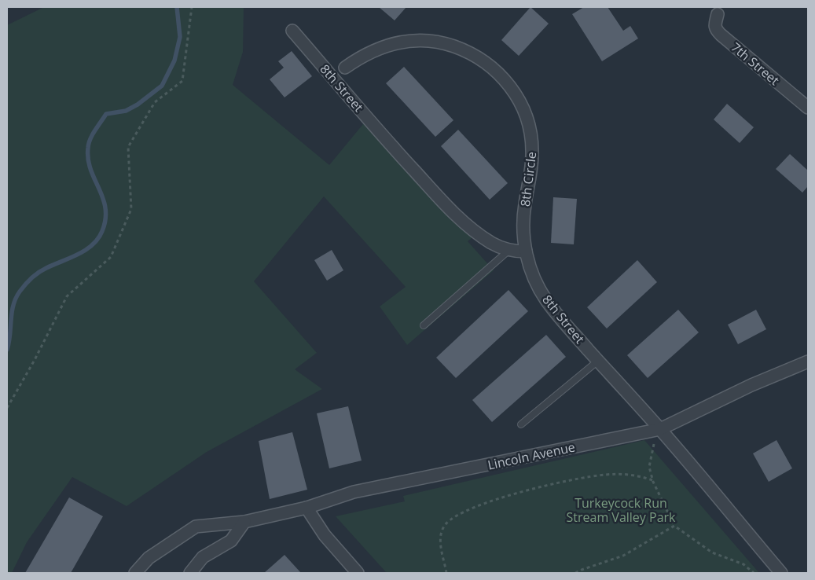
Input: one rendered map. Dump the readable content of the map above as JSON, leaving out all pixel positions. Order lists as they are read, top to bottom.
{
  "streets": {
    "street": [
      "7th Street",
      "8th Street",
      "8th Circle",
      "Lincoln Avenue"
    ]
  },
  "crossings": [
    ["8th Street", "8th Circle"],
    ["8th Street", "Lincoln Avenue"]
  ],
  "parks": ["Turkeycock Run Stream Valley Park"]
}
